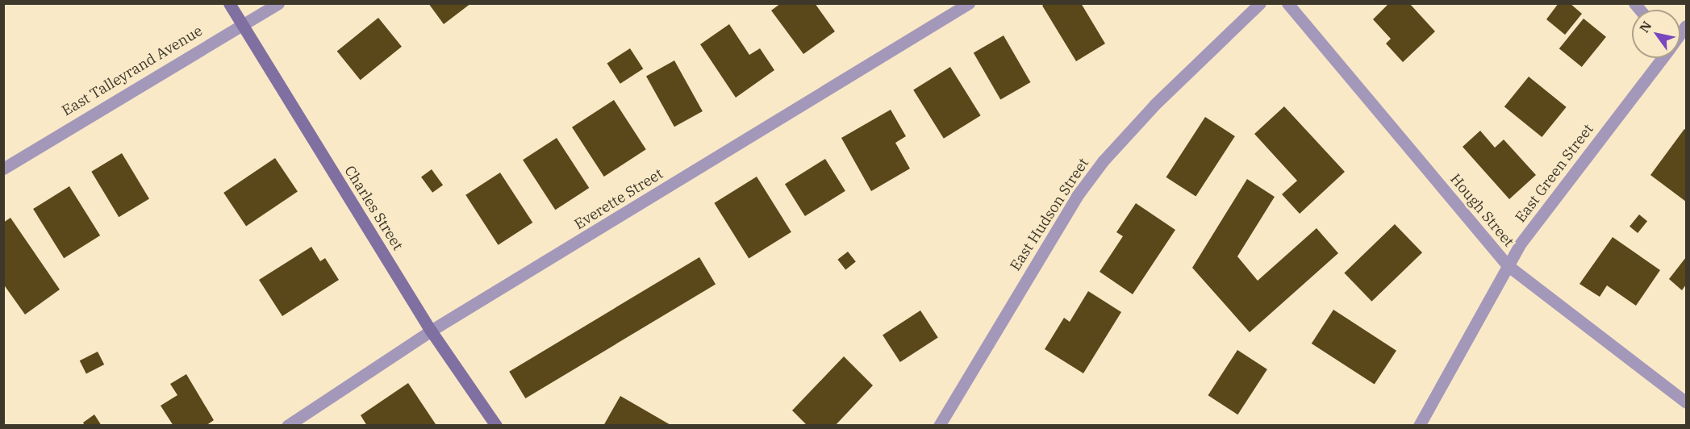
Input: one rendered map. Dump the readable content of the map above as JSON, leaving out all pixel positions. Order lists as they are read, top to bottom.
{
  "streets": {
    "street": [
      "East Talleyrand Avenue",
      "East Green Street",
      "Everette Street",
      "Charles Street",
      "Hough Street",
      "East Hudson Street"
    ]
  },
  "crossings": [
    ["East Talleyrand Avenue", "Charles Street"],
    ["East Green Street", "Hough Street"],
    ["Everette Street", "Charles Street"]
  ],
  "north": "top left"
}
